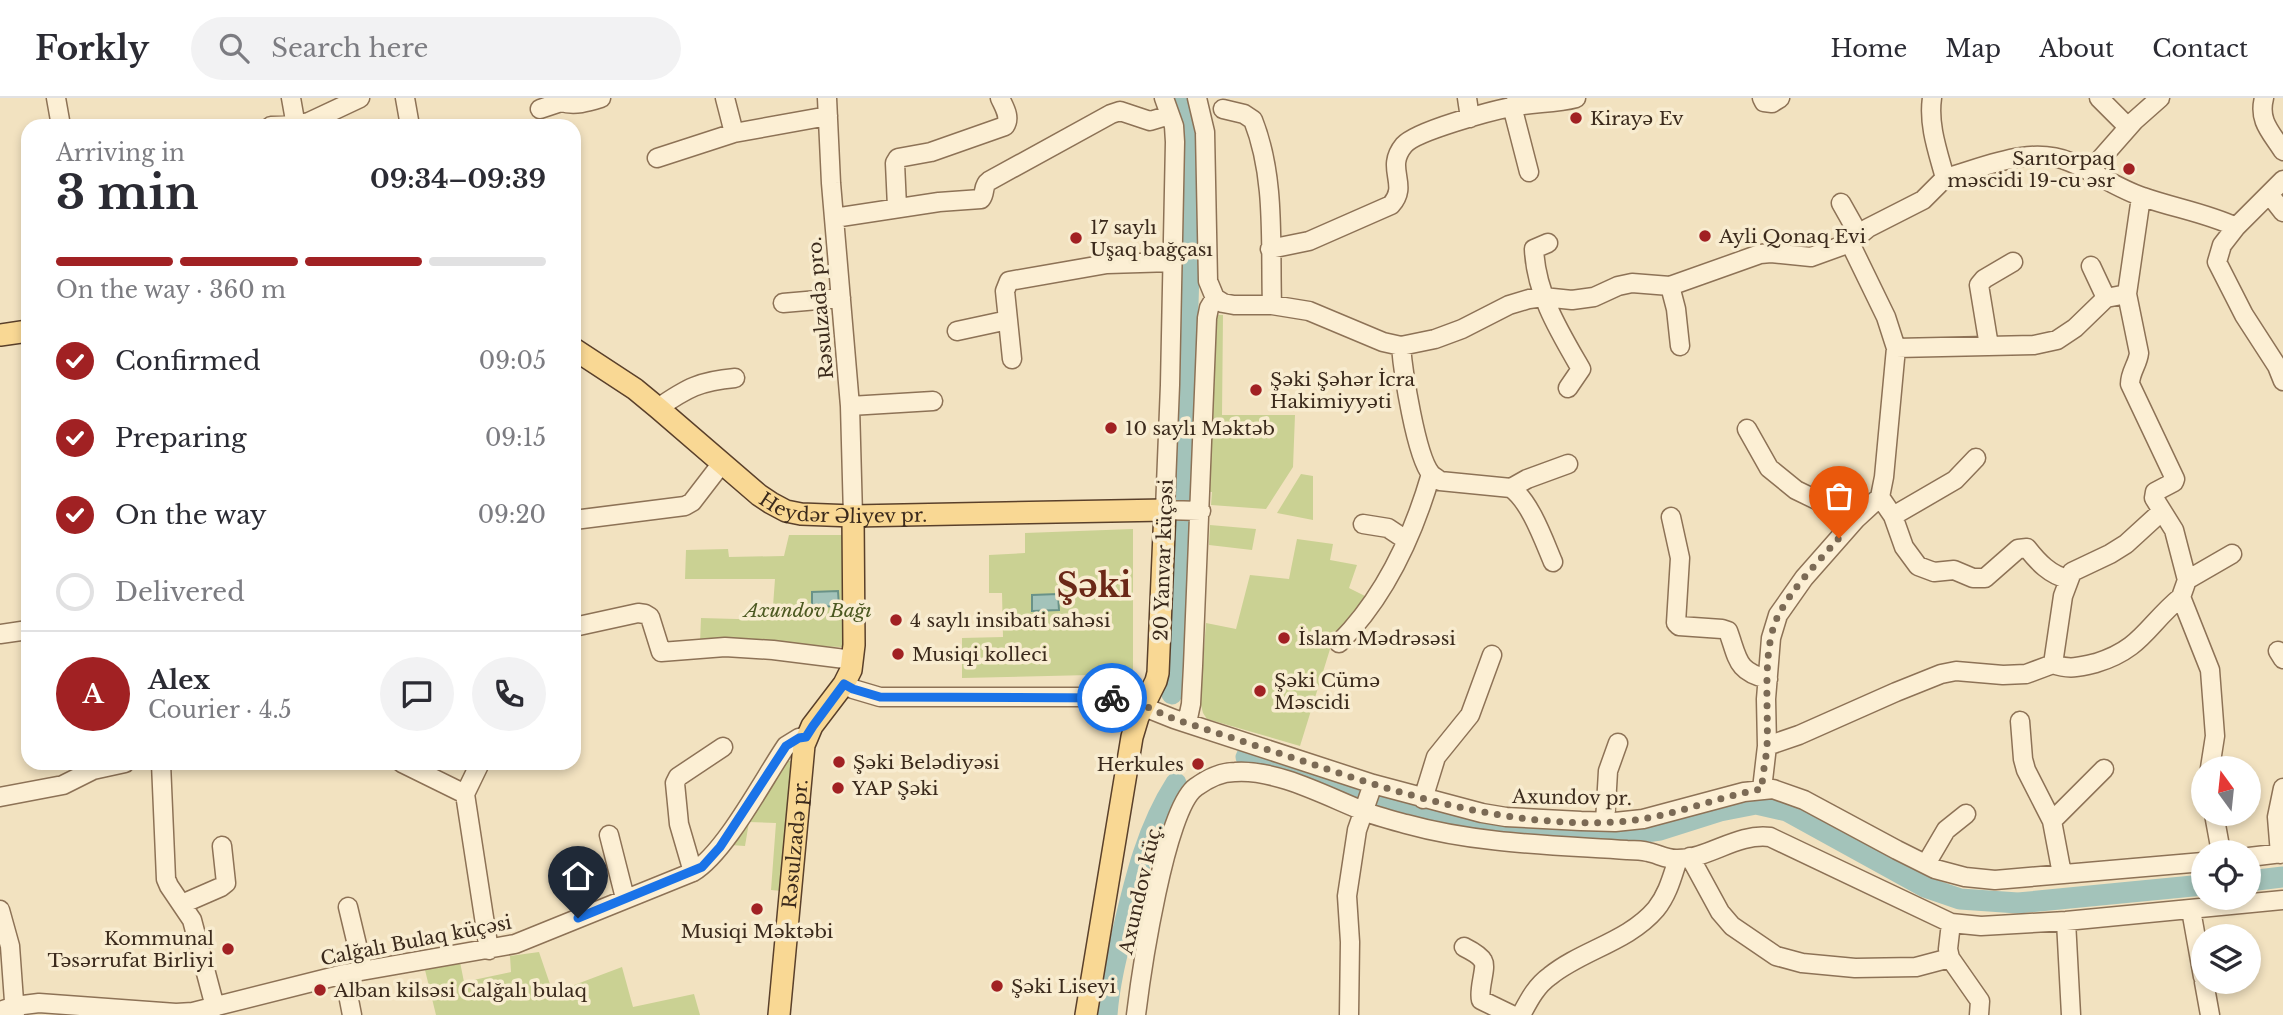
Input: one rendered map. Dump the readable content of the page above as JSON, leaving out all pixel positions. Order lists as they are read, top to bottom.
{
  "streets": {
    "main road": ["Heydər Əliyev pr.", "20 Yanvar küçəsi", "Rəsulzadə pr."],
    "street": [
      "Rəsulzadə pro.",
      "Axundov pr.",
      "Axundov küç.",
      "Calğalı Bulaq küçəsi"
    ]
  },
  "crossings": [
    ["Rəsulzadə pro.", "Heydər Əliyev pr."],
    ["Heydər Əliyev pr.", "20 Yanvar küçəsi"],
    ["20 Yanvar küçəsi", "Axundov pr."],
    ["Axundov pr.", "Axundov küç."],
    ["Rəsulzadə pr.", "Calğalı Bulaq küçəsi"]
  ],
  "districts": ["Şəki"],
  "parks": ["Axundov Bağı"],
  "places": [
    "Kirayə Ev",
    "Sarıtorpaq məscidi 19-cu əsr",
    "Ayli Qonaq Evi",
    "17 saylı Uşaq bağçası",
    "Şəki Şəhər İcra Hakimiyyəti",
    "10 saylı Məktəb",
    "4 saylı insibati sahəsi",
    "İslam Mədrəsəsi",
    "Musiqi kolleci",
    "Şəki Cümə Məscidi",
    "Şəki Belədiyəsi",
    "Herkules",
    "YAP Şəki",
    "Musiqi Məktəbi",
    "Kommunal Təsərrufat Birliyi",
    "Şəki Liseyi",
    "Alban kilsəsi Calğalı bulaq"
  ],
  "north": "top",
  "page": {
    "header": "Forkly",
    "search": "Search here",
    "nav": [
      "Home",
      "Map",
      "About",
      "Contact"
    ],
    "heading": ["3 min", "Arriving in", "09:34–09:39"],
    "panel": ["Alex", "Courier · 4.5"],
    "bar": "On the way · 360 m",
    "list": [
      ["Confirmed", "09:05"],
      ["Preparing", "09:15"],
      ["On the way", "09:20"],
      "Delivered"
    ],
    "round": "A"
  }
}
